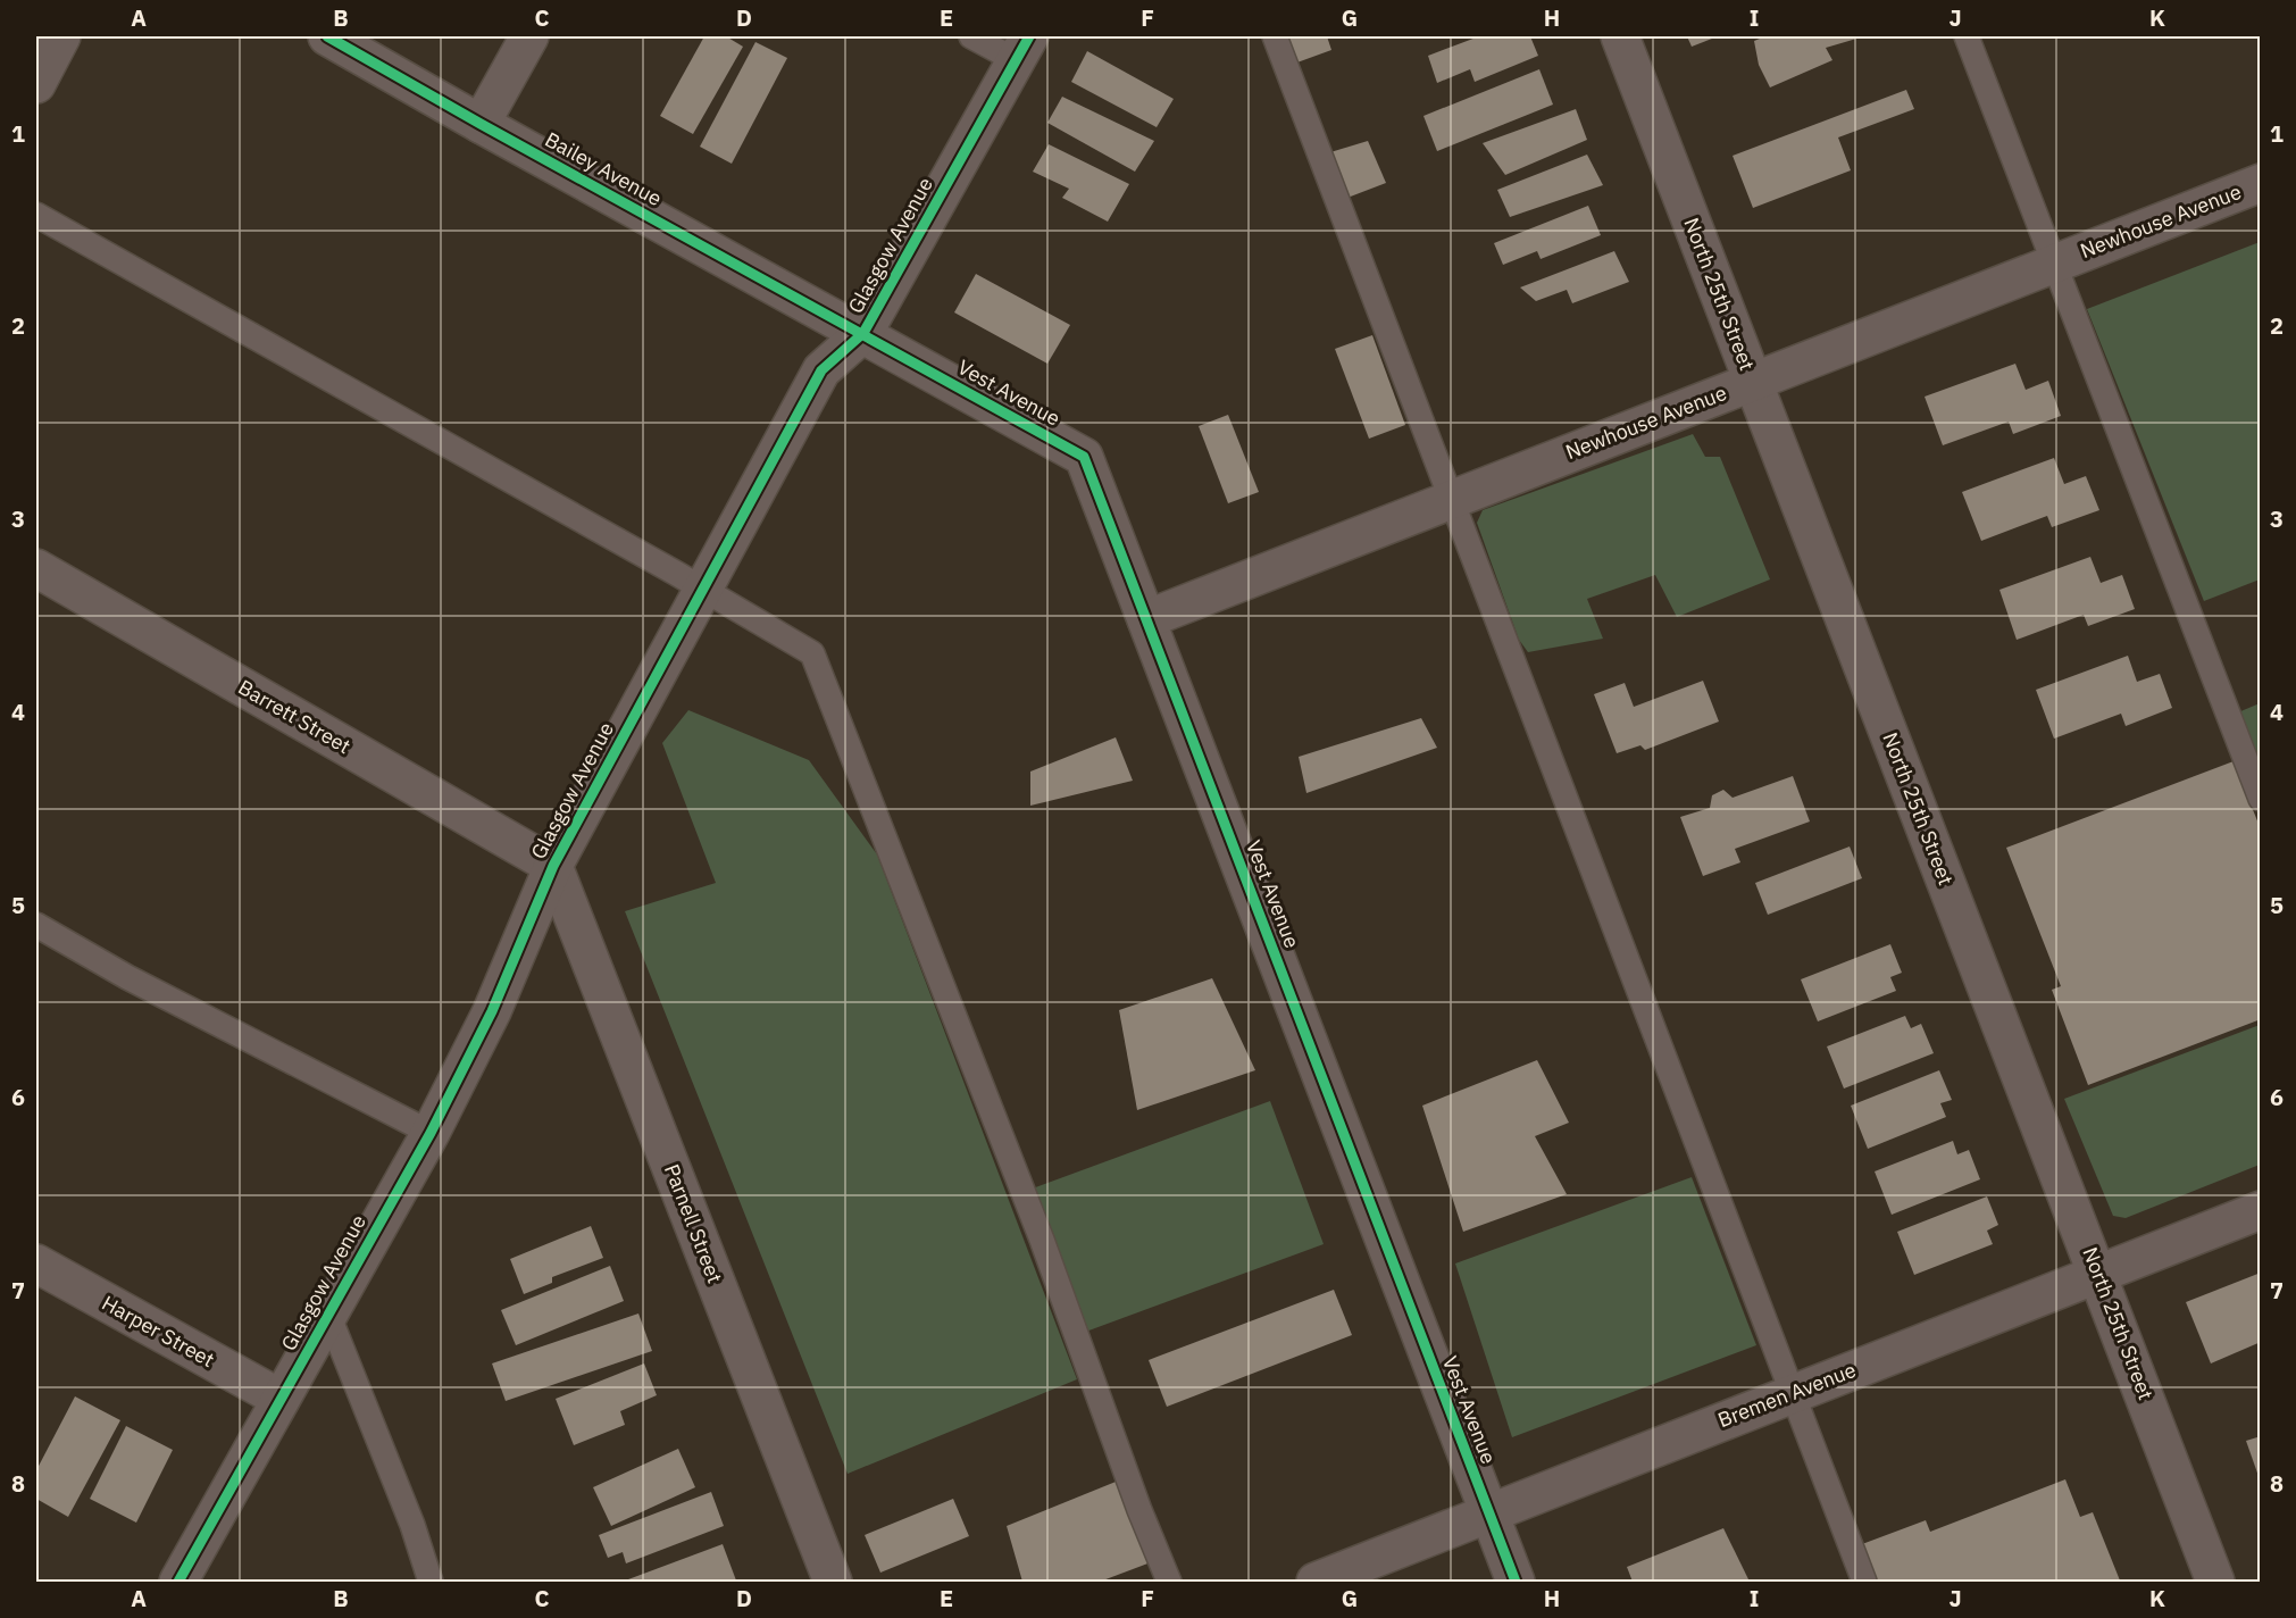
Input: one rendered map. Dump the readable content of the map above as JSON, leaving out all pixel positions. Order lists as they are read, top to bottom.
{
  "streets": {
    "street": [
      "Bailey Avenue",
      "Newhouse Avenue",
      "Glasgow Avenue",
      "North 25th Street",
      "Vest Avenue",
      "Barrett Street",
      "Parnell Street",
      "Harper Street",
      "Bremen Avenue"
    ]
  },
  "crossings": [
    ["Bailey Avenue", "Glasgow Avenue"],
    ["Bailey Avenue", "Vest Avenue"],
    ["Newhouse Avenue", "North 25th Street"],
    ["Newhouse Avenue", "Vest Avenue"],
    ["Glasgow Avenue", "Vest Avenue"],
    ["Glasgow Avenue", "Barrett Street"],
    ["Glasgow Avenue", "Parnell Street"],
    ["Glasgow Avenue", "Harper Street"],
    ["North 25th Street", "Bremen Avenue"],
    ["Vest Avenue", "Bremen Avenue"],
    ["Barrett Street", "Parnell Street"]
  ],
  "grid": {
    "columns": [
      "A",
      "B",
      "C",
      "D",
      "E",
      "F",
      "G",
      "H",
      "I",
      "J",
      "K"
    ],
    "rows": [
      "1",
      "2",
      "3",
      "4",
      "5",
      "6",
      "7",
      "8"
    ]
  }
}
